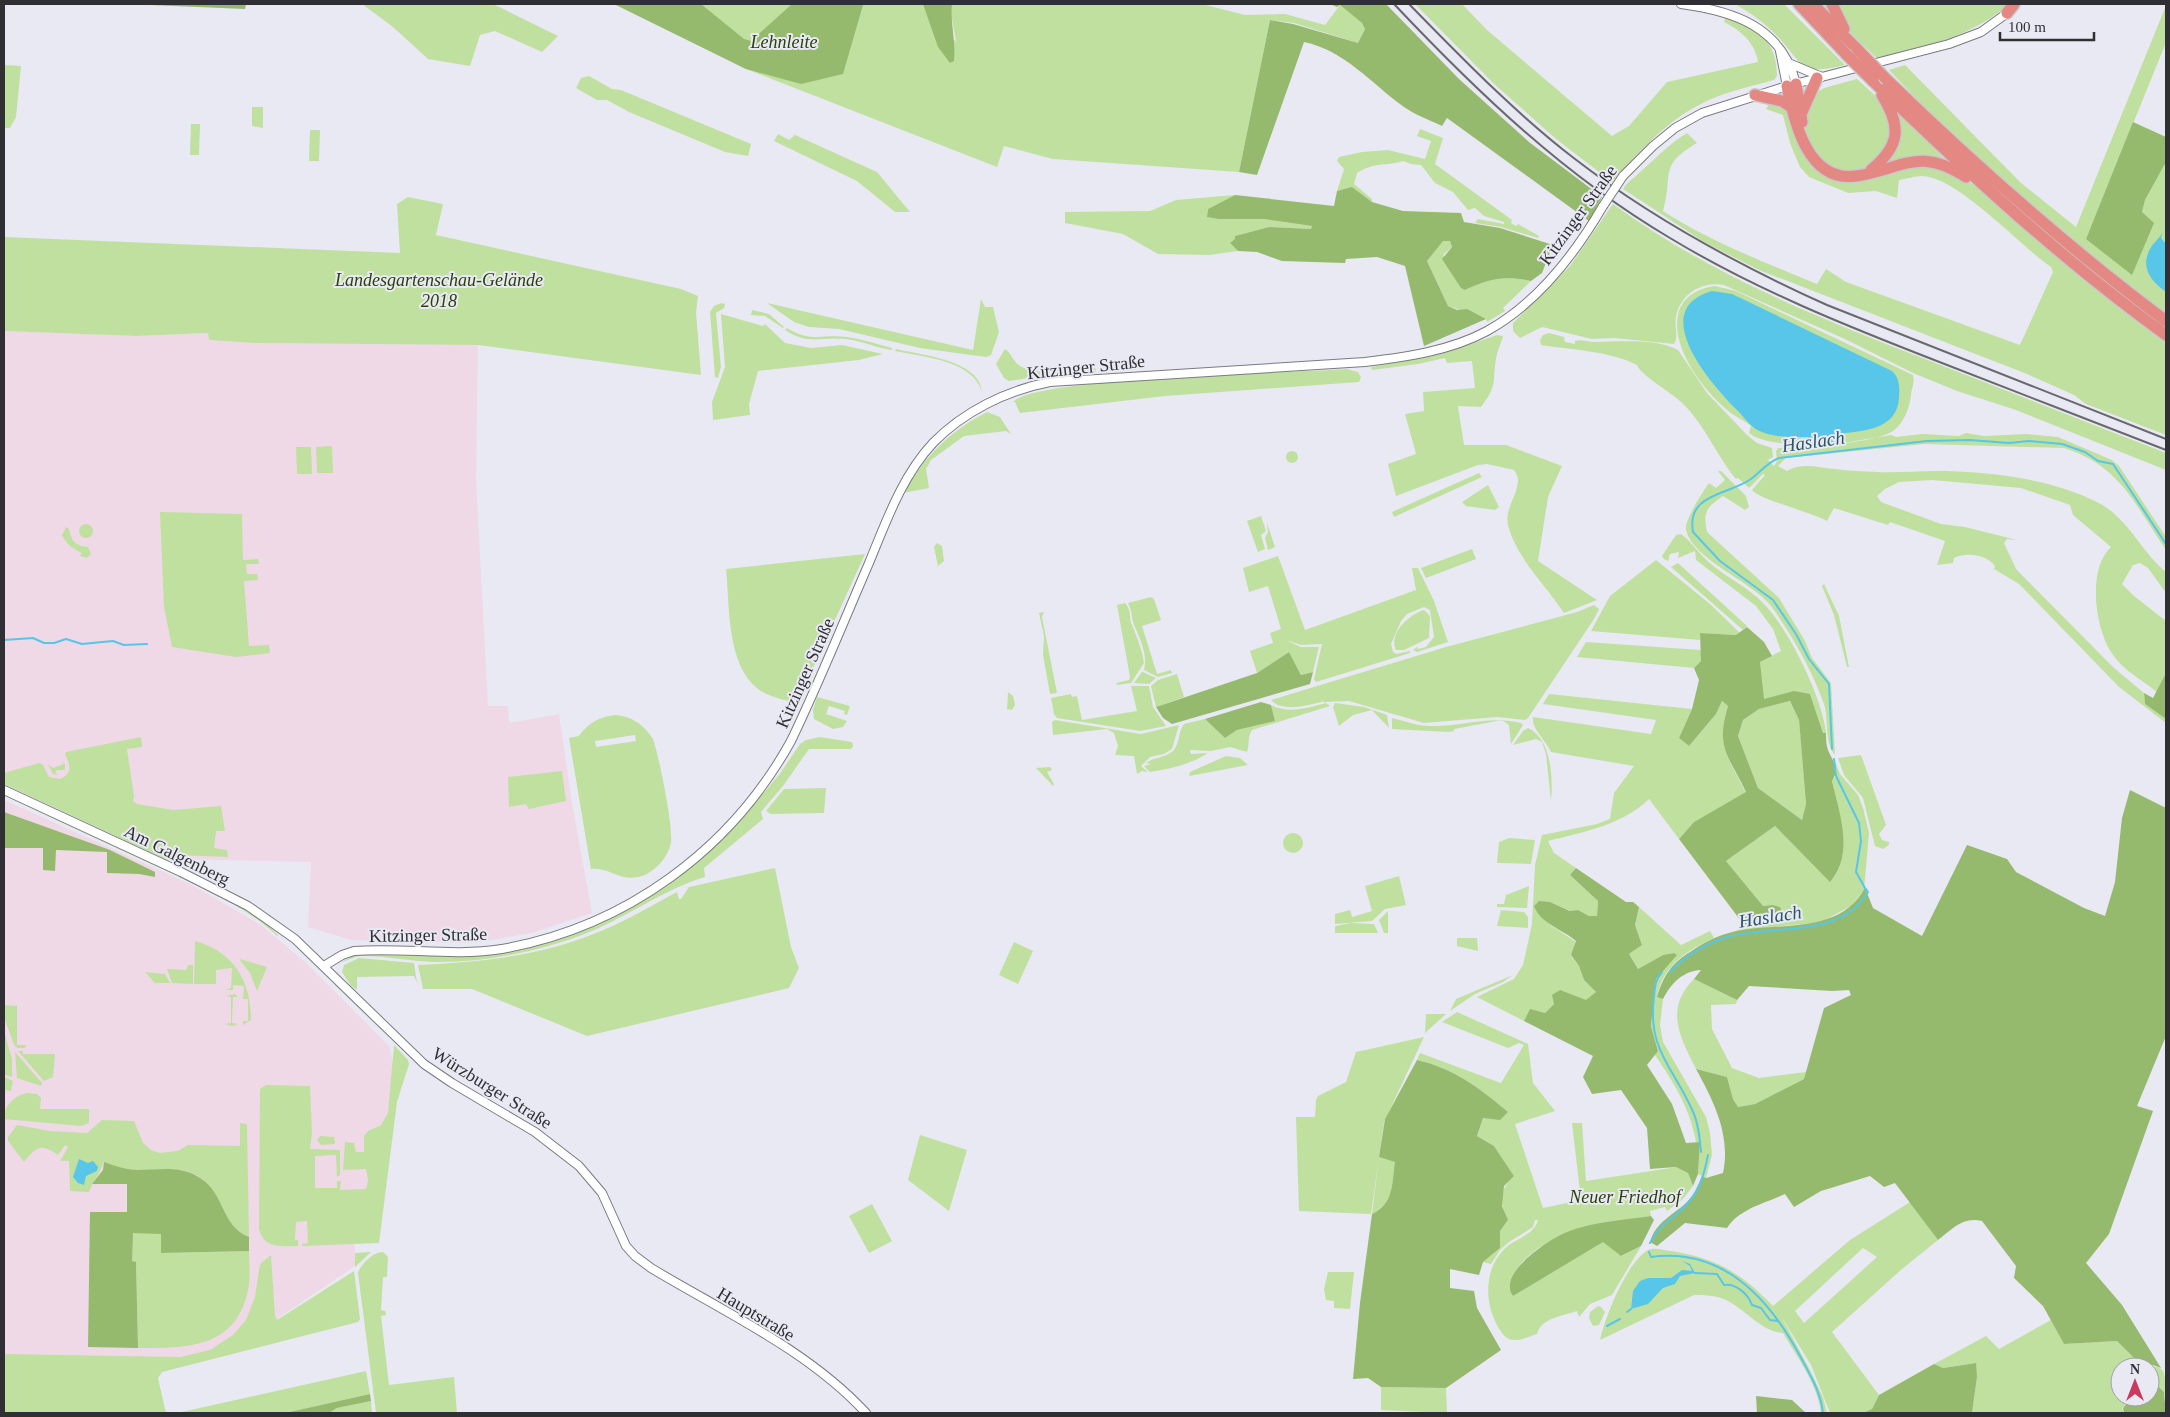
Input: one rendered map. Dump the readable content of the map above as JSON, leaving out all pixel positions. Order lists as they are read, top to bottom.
{
  "streets": {
    "street": [
      "Kitzinger Straße",
      "Am Galgenberg",
      "Würzburger Straße",
      "Hauptstraße"
    ]
  },
  "crossings": [
    ["Kitzinger Straße", "Am Galgenberg"],
    ["Kitzinger Straße", "Würzburger Straße"],
    ["Am Galgenberg", "Würzburger Straße"],
    ["Würzburger Straße", "Hauptstraße"]
  ],
  "water": ["Haslach"],
  "parks": ["Lehnleite", "Landesgartenschau-Gelände 2018", "Neuer Friedhof"],
  "scale_bar": "100 m",
  "north": "top"
}
